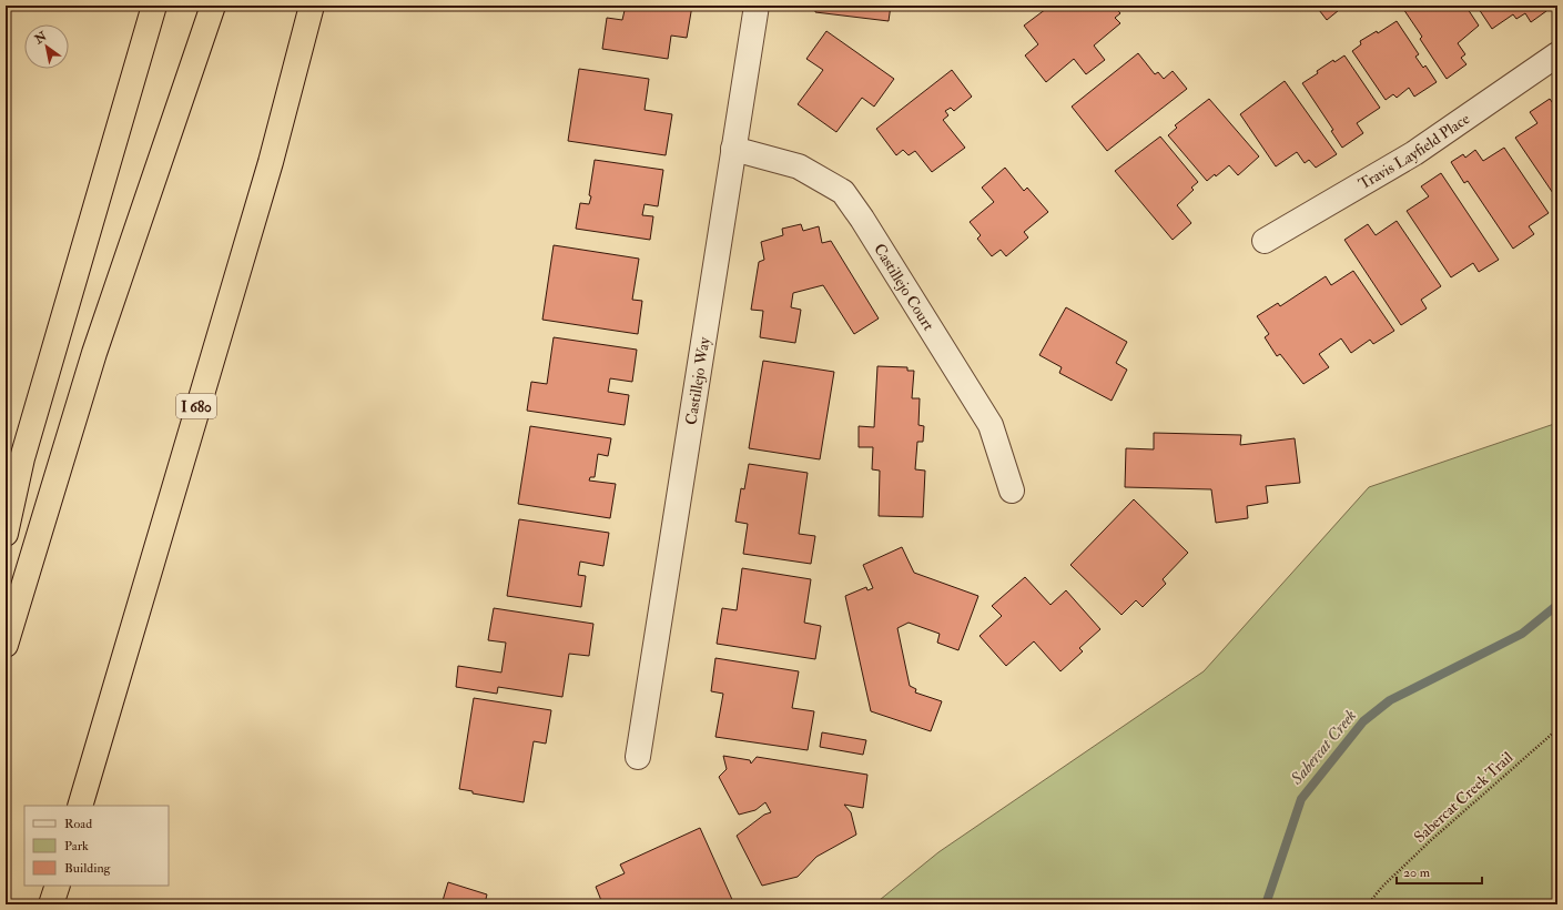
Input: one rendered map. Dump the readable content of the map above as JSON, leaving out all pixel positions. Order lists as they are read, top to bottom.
{
  "streets": {
    "highway": ["I 680"],
    "street": ["Travis Layfield Place", "Castillejo Court", "Castillejo Way"],
    "path": ["Sabercat Creek Trail"]
  },
  "crossings": [
    ["Castillejo Court", "Castillejo Way"]
  ],
  "water": ["Sabercat Creek"],
  "legend": ["Road", "Park", "Building"],
  "scale_bar": "20 m",
  "north": "top left"
}
